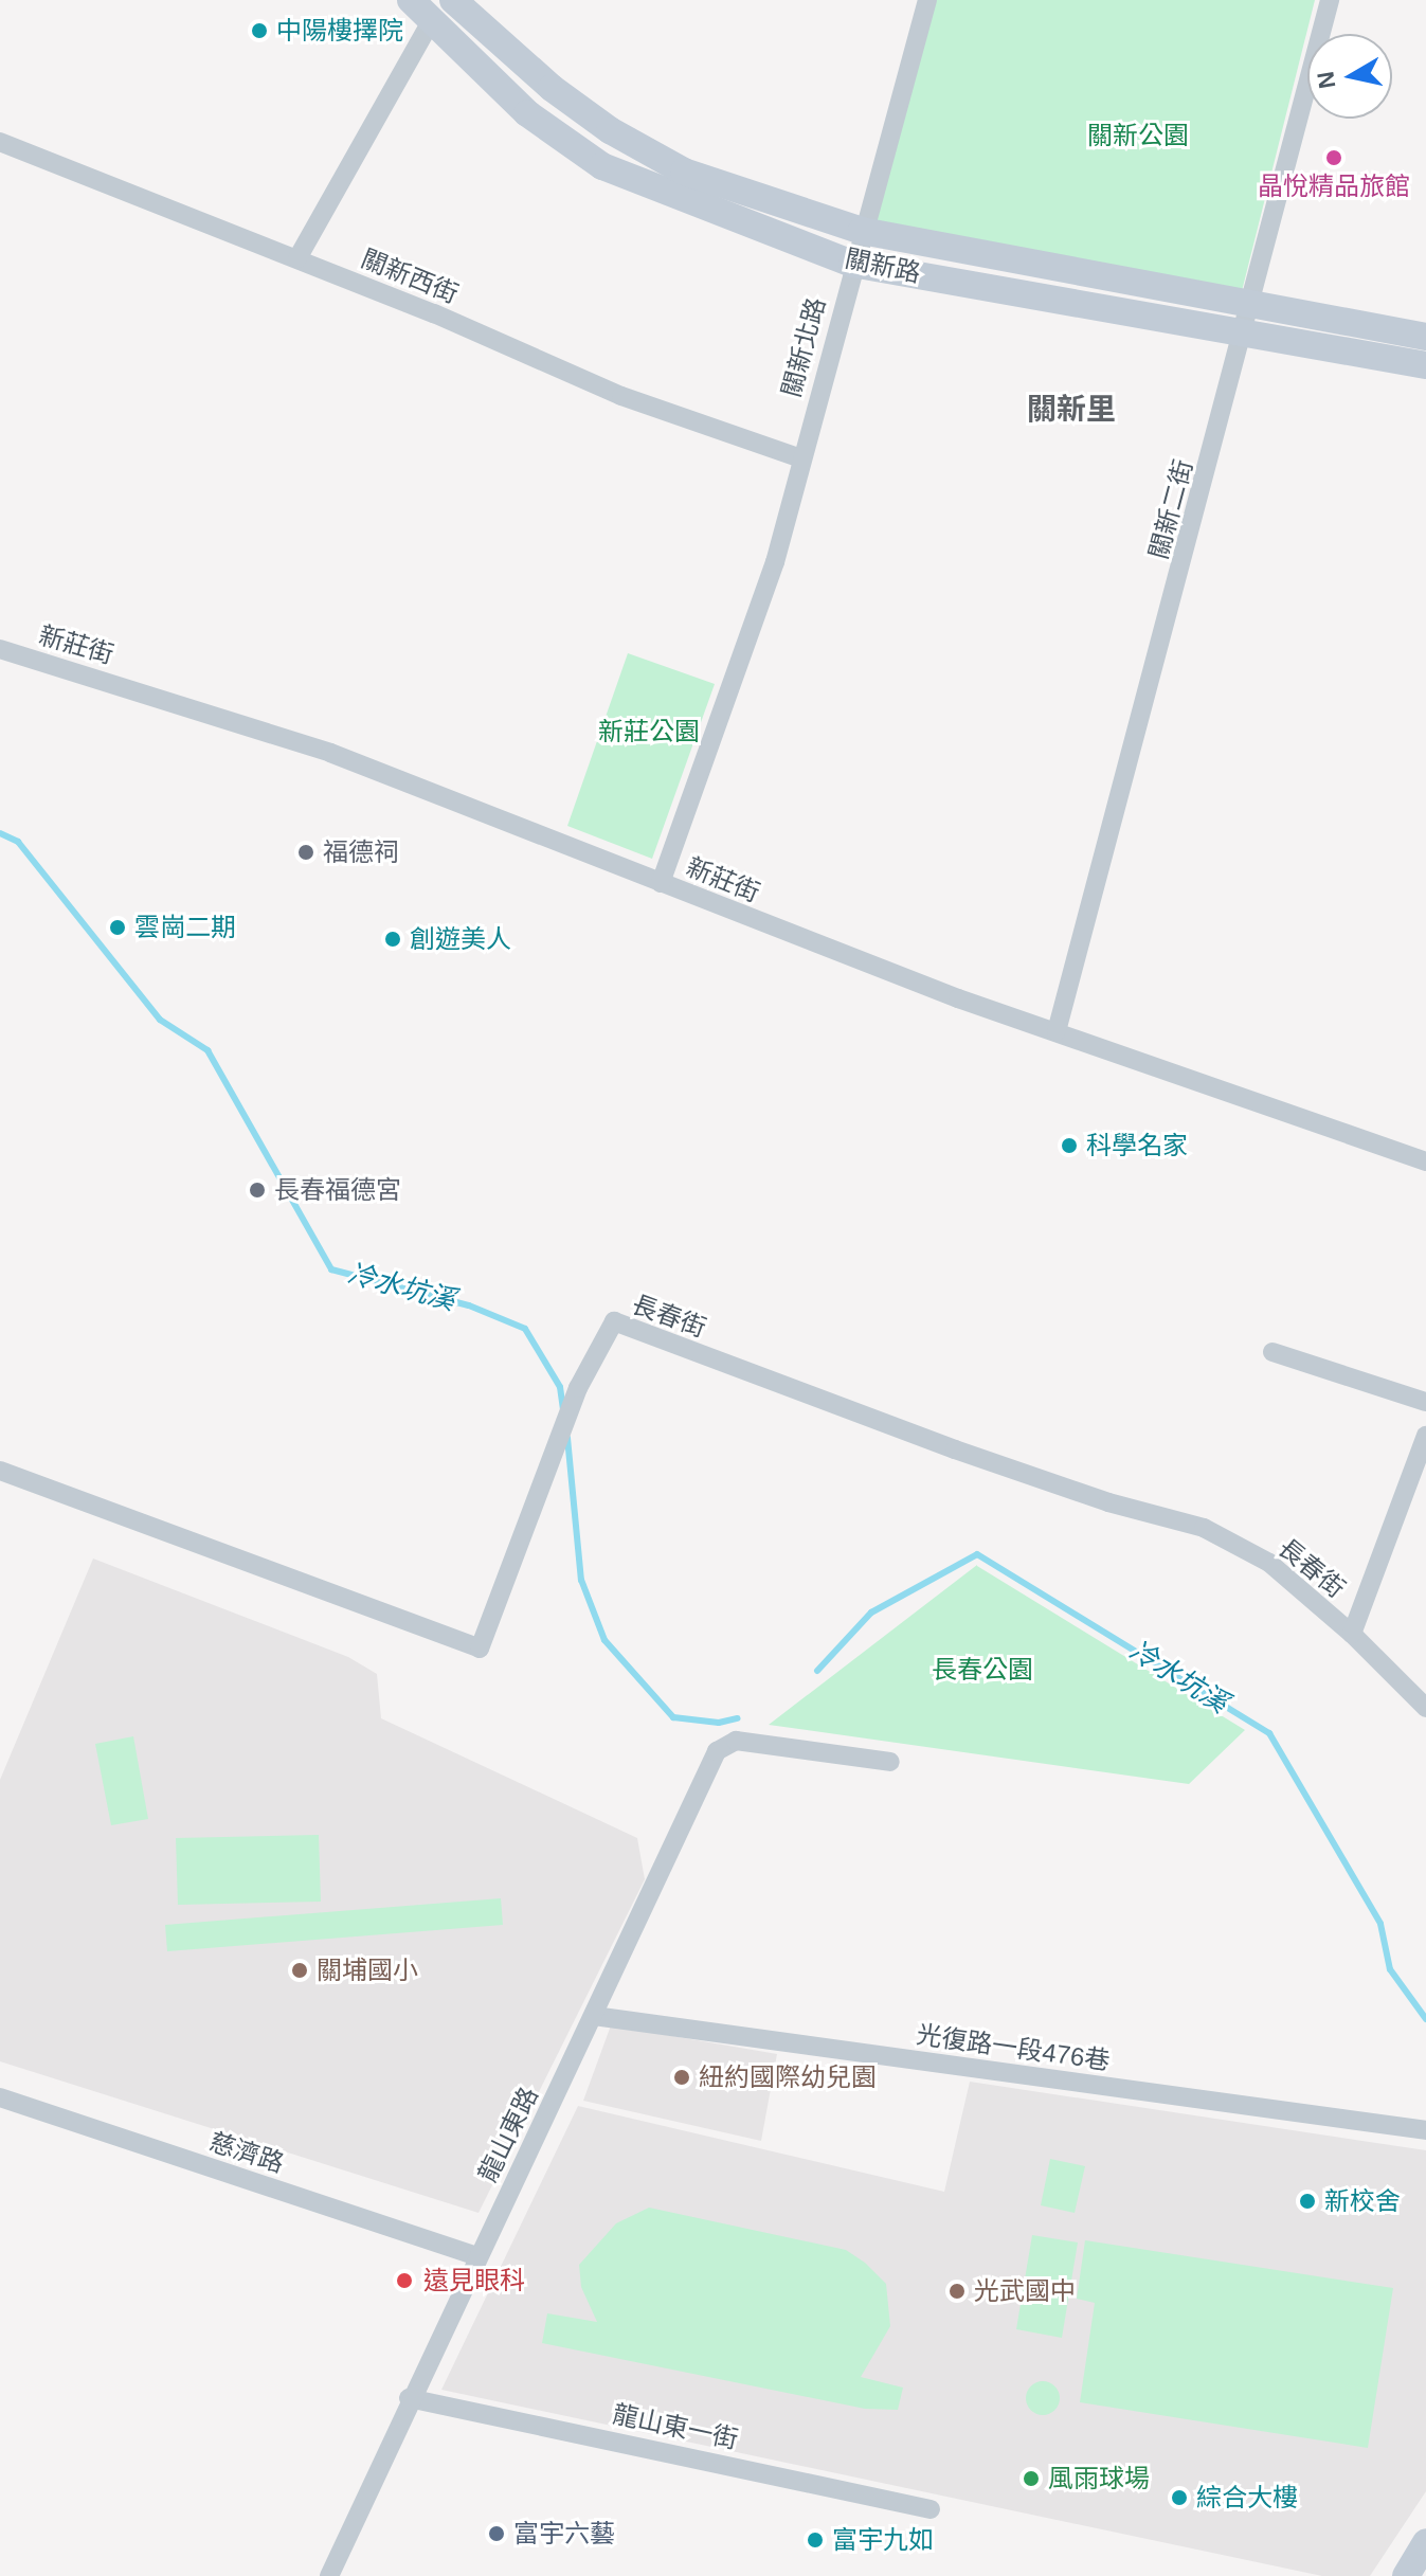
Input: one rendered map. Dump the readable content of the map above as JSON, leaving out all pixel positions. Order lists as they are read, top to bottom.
{
  "streets": {
    "street": [
      "關新路",
      "關新西街",
      "關新北路",
      "關新二街",
      "新莊街",
      "長春街",
      "光復路一段476巷",
      "龍山東路",
      "慈濟路",
      "龍山東一街"
    ]
  },
  "crossings": [
    ["關新路", "關新北路"],
    ["關新路", "關新二街"],
    ["關新西街", "關新北路"],
    ["關新北路", "新莊街"],
    ["關新二街", "新莊街"],
    ["光復路一段476巷", "龍山東路"],
    ["龍山東路", "慈濟路"],
    ["龍山東路", "龍山東一街"]
  ],
  "districts": ["關新里"],
  "water": ["冷水坑溪"],
  "parks": ["關新公園", "新莊公園", "長春公園"],
  "places": [
    "中陽樓擇院",
    "晶悅精品旅館",
    "福德祠",
    "雲崗二期",
    "創遊美人",
    "科學名家",
    "長春福德宮",
    "關埔國小",
    "紐約國際幼兒園",
    "新校舍",
    "遠見眼科",
    "光武國中",
    "風雨球場",
    "綜合大樓",
    "富宇六藝",
    "富宇九如"
  ],
  "north": "left"
}
